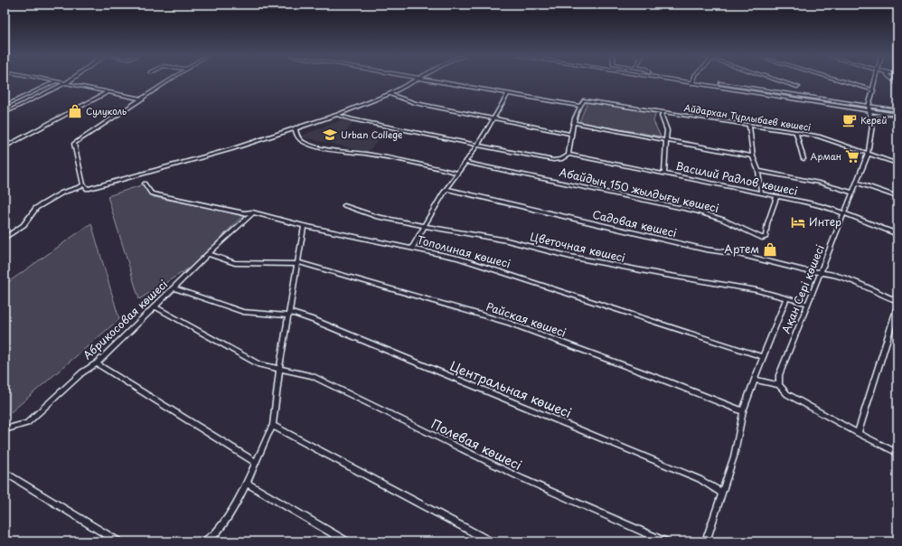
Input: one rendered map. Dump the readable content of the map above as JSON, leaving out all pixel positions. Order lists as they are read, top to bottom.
{
  "streets": {
    "street": [
      "Айдархан Тұрлыбаев көшесі",
      "Василий Радлов көшесі",
      "Абайдың 150 жылдығы көшесі",
      "Садовая көшесі",
      "Цветочная көшесі",
      "Тополиная көшесі",
      "Ақан Сері көшесі",
      "Абрикосовая көшесі",
      "Райская көшесі",
      "Центральная көшесі",
      "Полевая көшесі"
    ]
  },
  "crossings": [
    ["Айдархан Тұрлыбаев көшесі", "Ақан Сері көшесі"],
    ["Василий Радлов көшесі", "Абайдың 150 жылдығы көшесі"],
    ["Василий Радлов көшесі", "Ақан Сері көшесі"],
    ["Садовая көшесі", "Ақан Сері көшесі"],
    ["Цветочная көшесі", "Ақан Сері көшесі"],
    ["Тополиная көшесі", "Абрикосовая көшесі"],
    ["Абрикосовая көшесі", "Райская көшесі"],
    ["Абрикосовая көшесі", "Центральная көшесі"],
    ["Абрикосовая көшесі", "Полевая көшесі"]
  ],
  "places": {
    "shop": ["Сулуколь", "Артем"],
    "cafe": ["Керей"],
    "school or university": ["Urban College"],
    "supermarket": ["Арман"],
    "hotel": ["Интер"]
  }
}
